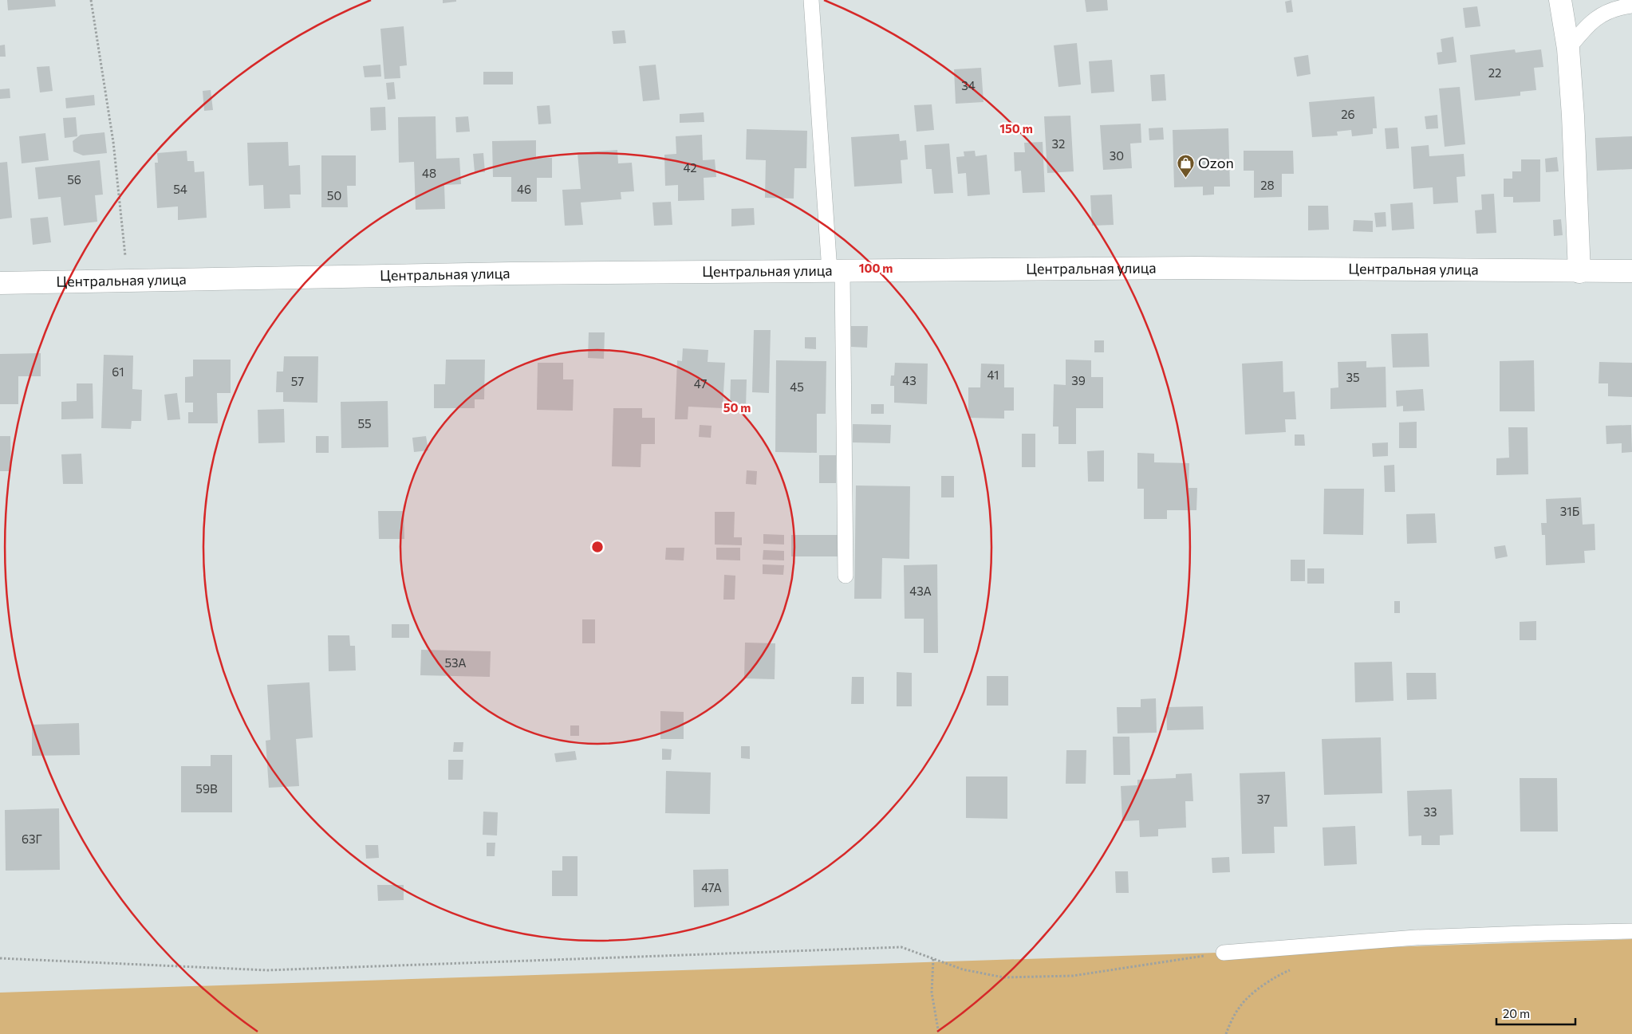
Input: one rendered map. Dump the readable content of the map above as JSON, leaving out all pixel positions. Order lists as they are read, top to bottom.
{
  "streets": {
    "street": ["Центральная улица"]
  },
  "places": {
    "shop": ["Ozon"]
  },
  "house_numbers": [
    "22",
    "34",
    "26",
    "32",
    "30",
    "42",
    "48",
    "56",
    "28",
    "54",
    "46",
    "50",
    "61",
    "41",
    "35",
    "43",
    "39",
    "57",
    "47",
    "45",
    "55",
    "31Б",
    "43А",
    "53А",
    "59В",
    "37",
    "33",
    "63Г",
    "47А"
  ],
  "scale_bar": "20 m",
  "rings": ["150 m", "100 m", "50 m"]
}
